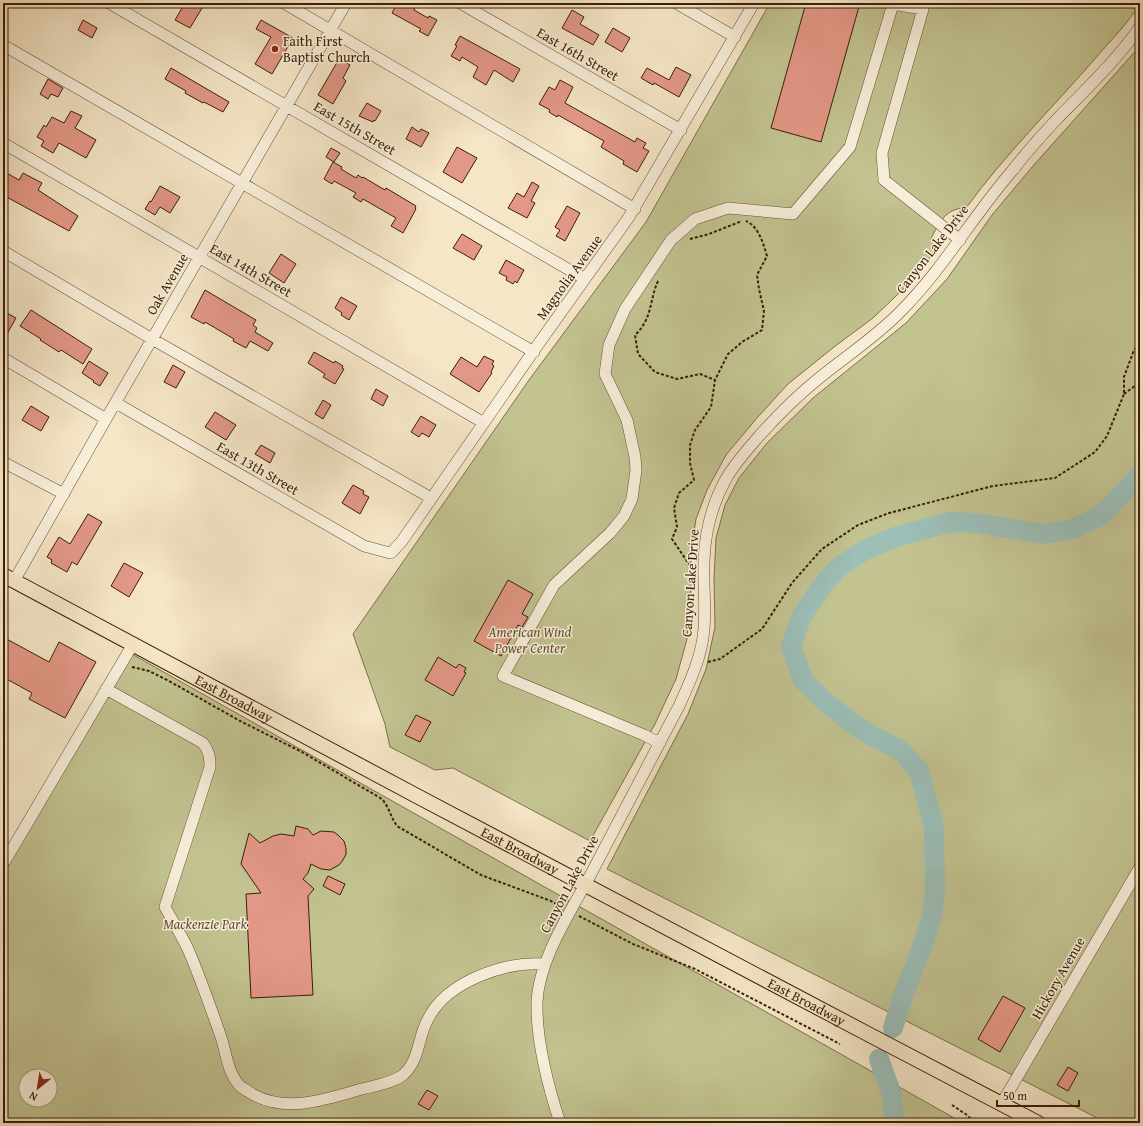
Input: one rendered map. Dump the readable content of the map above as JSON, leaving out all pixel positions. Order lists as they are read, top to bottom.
{
  "streets": {
    "main road": ["East Broadway"],
    "street": [
      "East 16th Street",
      "East 15th Street",
      "Canyon Lake Drive",
      "East 14th Street",
      "Magnolia Avenue",
      "Oak Avenue",
      "East 13th Street",
      "Hickory Avenue"
    ]
  },
  "crossings": [
    ["East 16th Street", "Magnolia Avenue"],
    ["East 15th Street", "Magnolia Avenue"],
    ["East 15th Street", "Oak Avenue"],
    ["Canyon Lake Drive", "East Broadway"],
    ["East 14th Street", "Magnolia Avenue"],
    ["East 14th Street", "Oak Avenue"],
    ["Magnolia Avenue", "East 13th Street"],
    ["Oak Avenue", "East 13th Street"],
    ["Oak Avenue", "East Broadway"],
    ["East Broadway", "Hickory Avenue"]
  ],
  "parks": ["American Wind Power Center", "Mackenzie Park"],
  "places": ["Faith First Baptist Church"],
  "scale_bar": "50 m",
  "north": "bottom left"
}
